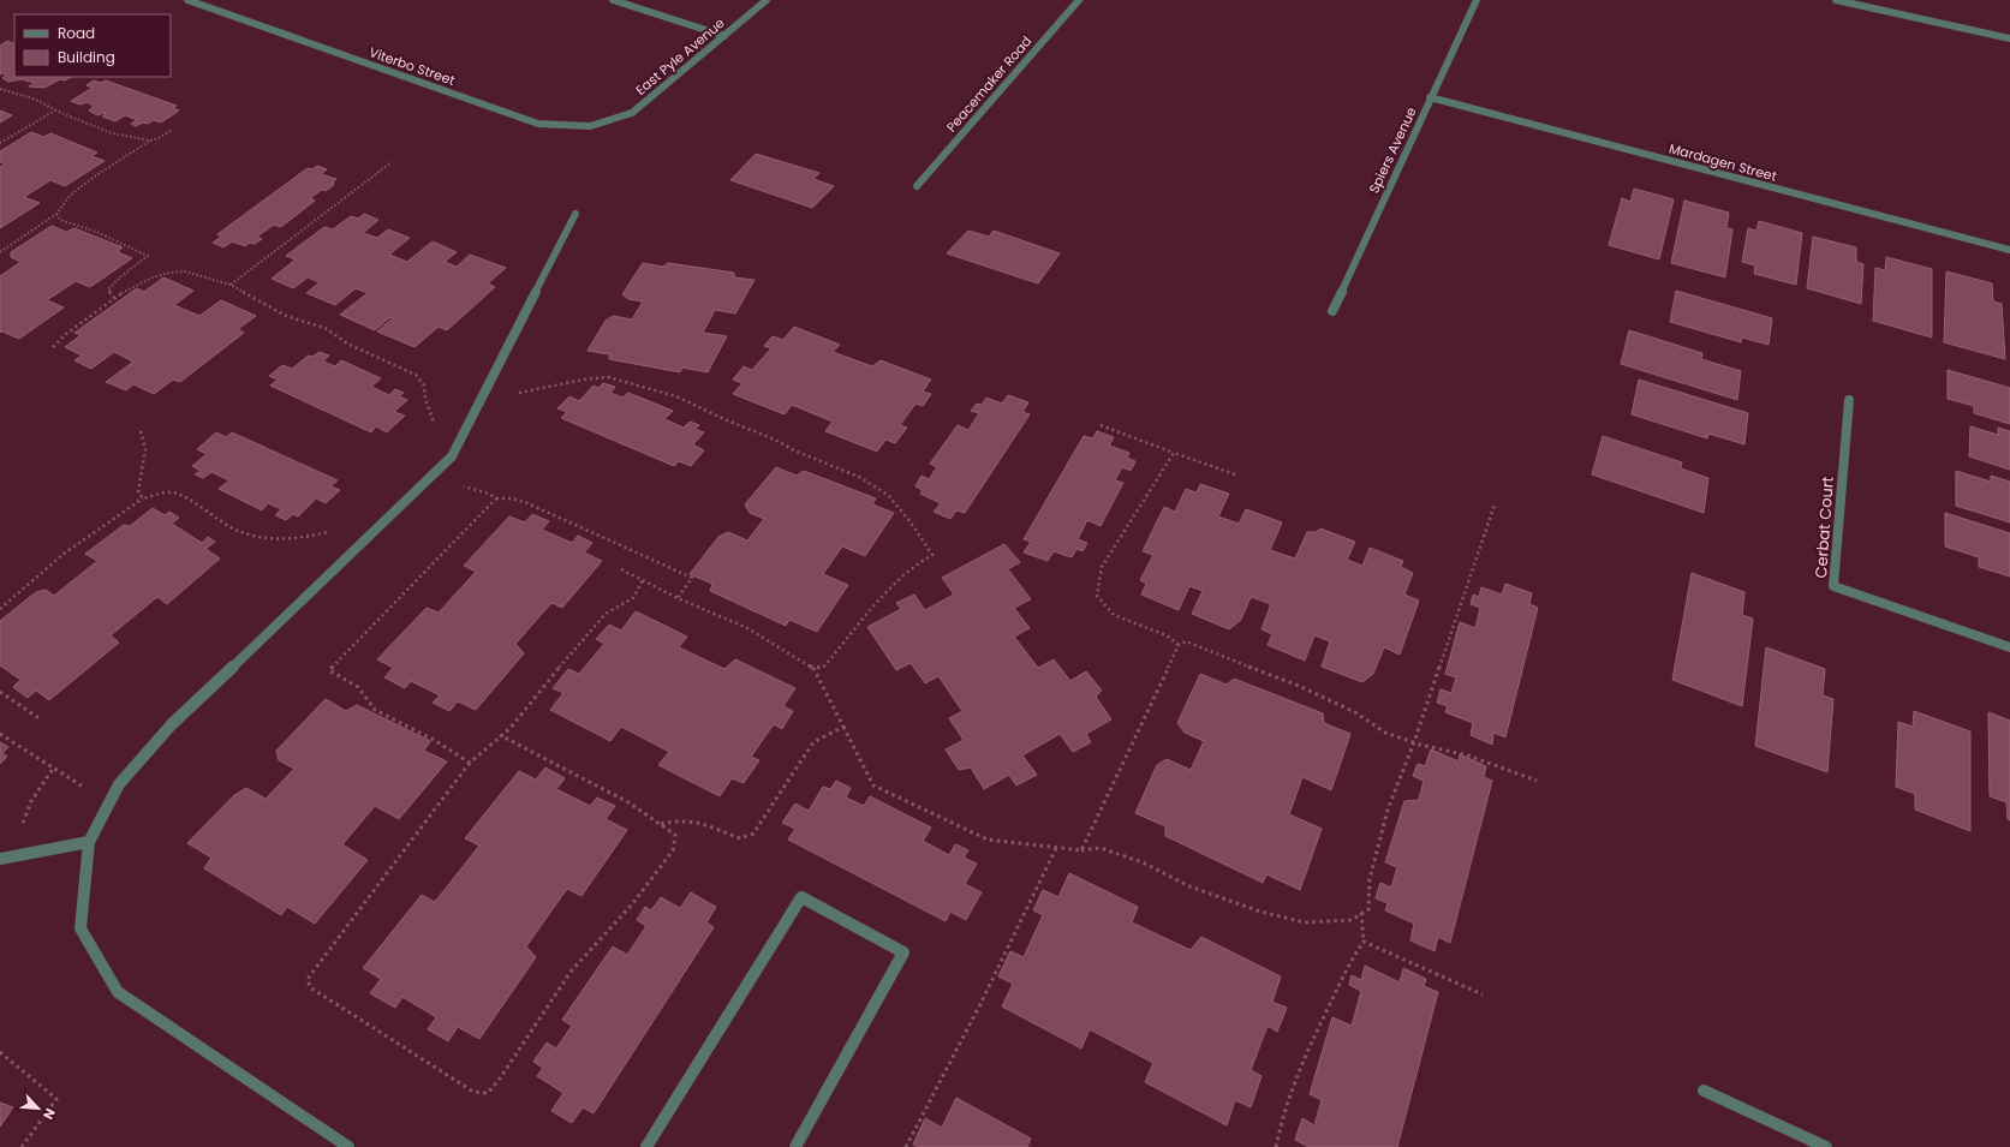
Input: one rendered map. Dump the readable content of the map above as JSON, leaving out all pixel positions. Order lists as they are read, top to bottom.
{
  "streets": {
    "street": [
      "East Pyle Avenue",
      "Viterbo Street",
      "Peacemaker Road",
      "Spiers Avenue",
      "Mardagen Street",
      "Cerbat Court"
    ]
  },
  "crossings": [
    ["East Pyle Avenue", "Viterbo Street"],
    ["Spiers Avenue", "Mardagen Street"]
  ],
  "legend": ["Road", "Building"],
  "north": "bottom right"
}
